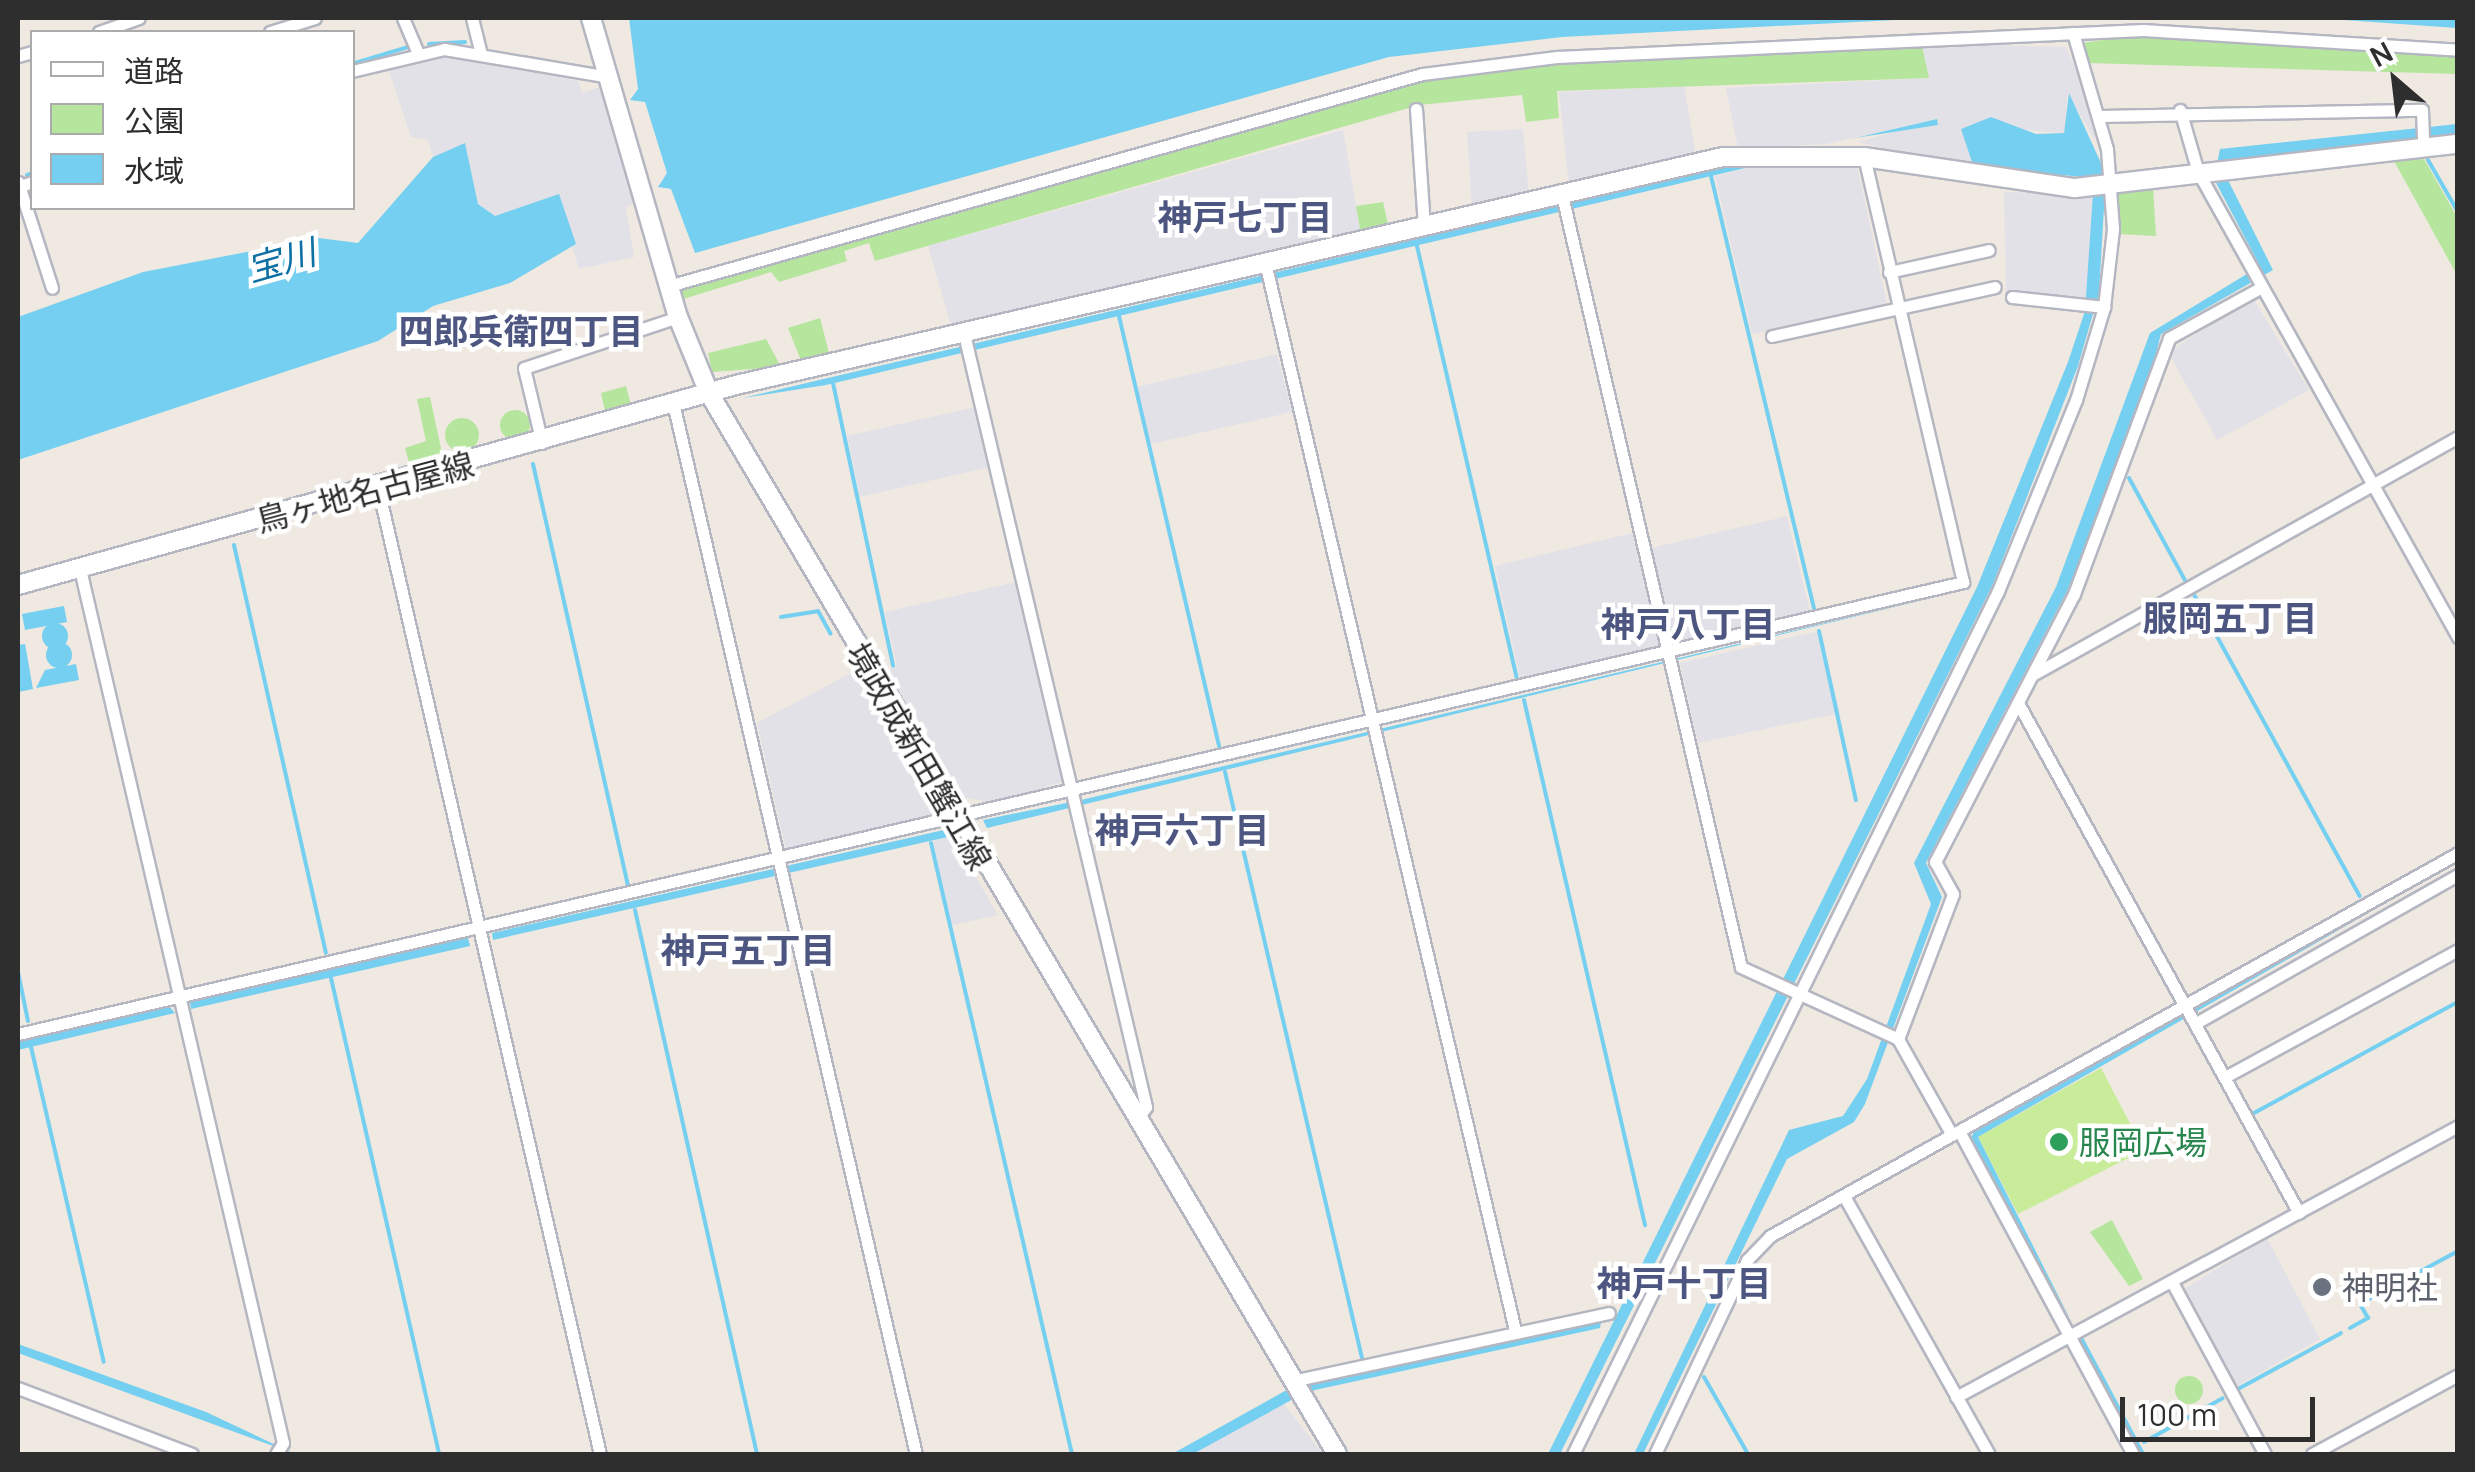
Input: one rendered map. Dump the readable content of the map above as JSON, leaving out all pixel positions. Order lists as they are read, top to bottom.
{
  "streets": {
    "main road": ["鳥ヶ地名古屋線", "境政成新田蟹江線"]
  },
  "crossings": [
    ["鳥ヶ地名古屋線", "境政成新田蟹江線"]
  ],
  "districts": [
    "神戸七丁目",
    "四郎兵衛四丁目",
    "服岡五丁目",
    "神戸八丁目",
    "神戸六丁目",
    "神戸五丁目",
    "神戸十丁目"
  ],
  "water": ["宝川"],
  "places": ["服岡広場", "神明社"],
  "legend": ["道路", "公園", "水域"],
  "scale_bar": "100 m",
  "north": "top left"
}
